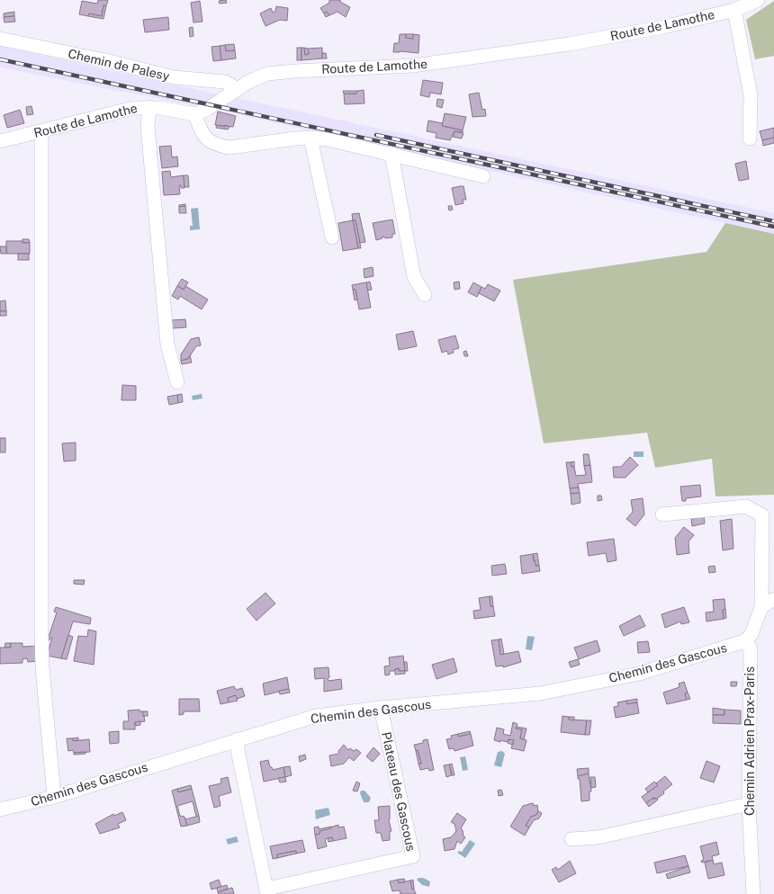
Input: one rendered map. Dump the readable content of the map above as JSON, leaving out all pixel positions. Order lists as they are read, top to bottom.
{
  "streets": {
    "street": [
      "Route de Lamothe",
      "Chemin de Palesy",
      "Chemin des Gascous",
      "Chemin Adrien Prax-Paris",
      "Plateau des Gascous"
    ]
  },
  "crossings": [
    ["Route de Lamothe", "Chemin de Palesy"],
    ["Chemin des Gascous", "Chemin Adrien Prax-Paris"],
    ["Chemin des Gascous", "Plateau des Gascous"]
  ]
}
